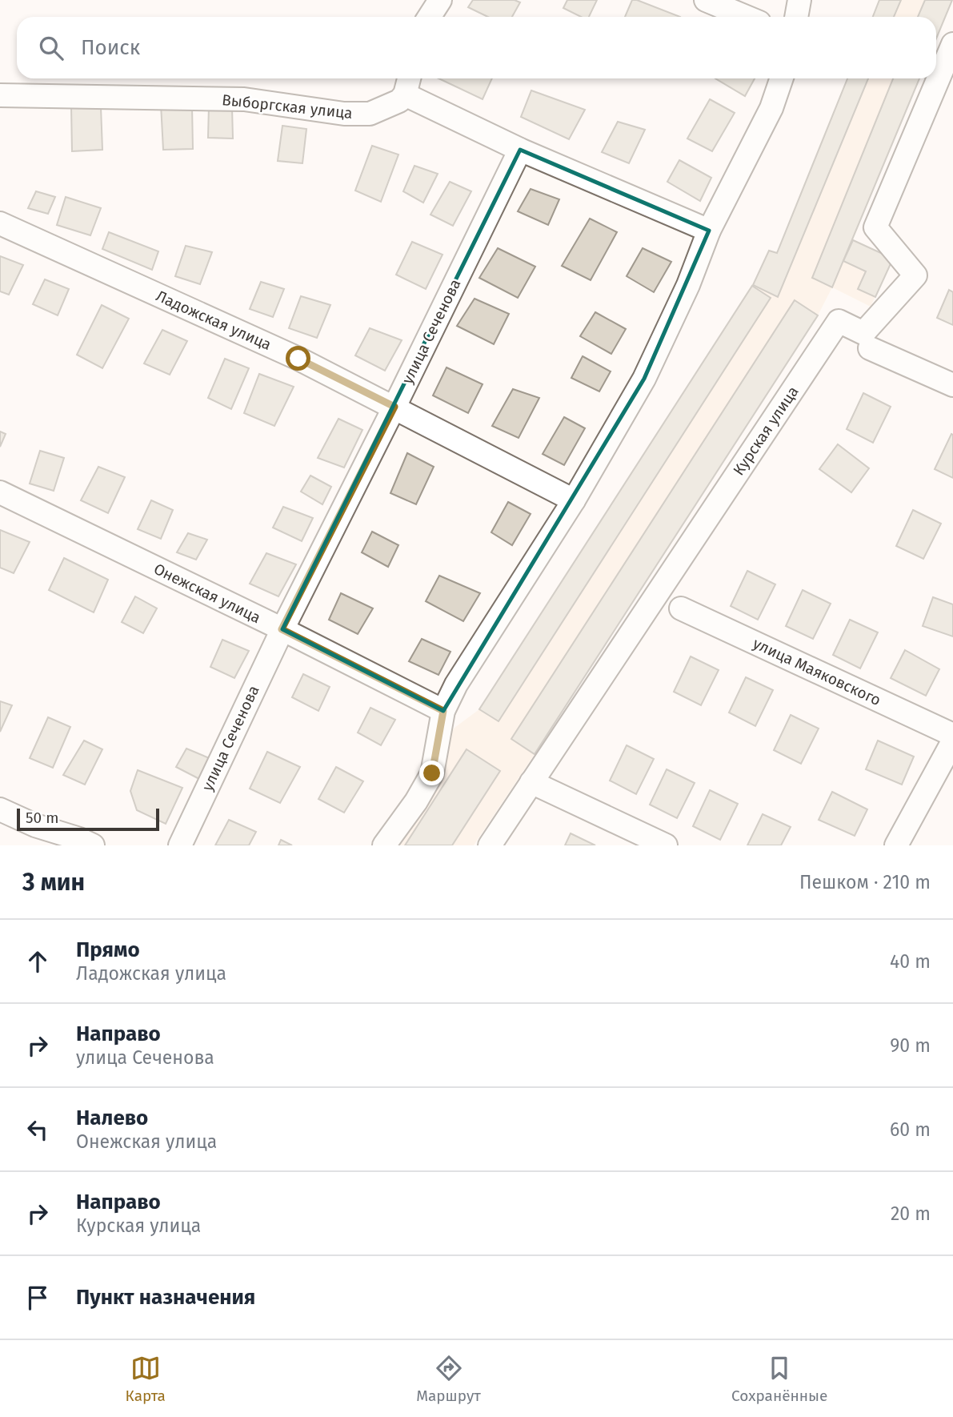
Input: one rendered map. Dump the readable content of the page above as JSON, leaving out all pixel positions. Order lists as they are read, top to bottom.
{
  "streets": {
    "street": [
      "Выборгская улица",
      "Ладожская улица",
      "улица Сеченова",
      "Курская улица",
      "Онежская улица",
      "улица Маяковского"
    ]
  },
  "crossings": [
    ["Ладожская улица", "улица Сеченова"],
    ["улица Сеченова", "Онежская улица"]
  ],
  "scale_bar": "50 m",
  "page": {
    "search": "Поиск",
    "scale": "50 m",
    "heading": ["3 мин", "Пешком · 210 m"],
    "list": [
      ["Прямо", "Ладожская улица", "40 m"],
      ["Направо", "улица Сеченова", "90 m"],
      ["Налево", "Онежская улица", "60 m"],
      ["Направо", "Курская улица", "20 m"],
      "Пункт назначения"
    ],
    "nav": ["Карта", "Маршрут", "Сохранённые"]
  }
}
